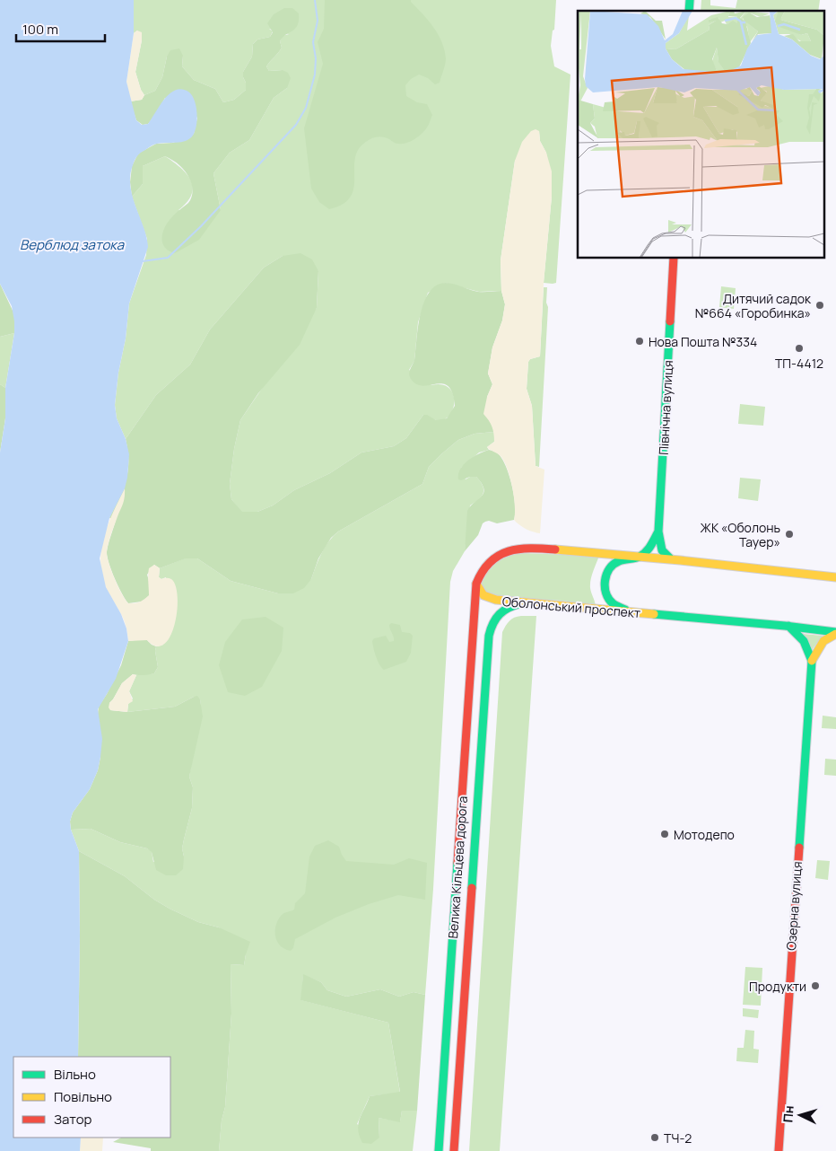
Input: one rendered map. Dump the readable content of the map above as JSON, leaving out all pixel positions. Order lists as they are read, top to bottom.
{
  "streets": {
    "main road": [
      "Північна вулиця",
      "Оболонський проспект",
      "Велика Кільцева дорога",
      "Озерна вулиця"
    ]
  },
  "crossings": [
    ["Оболонський проспект", "Велика Кільцева дорога"]
  ],
  "water": ["Верблюд затока"],
  "places": [
    "Дитячий садок №664 «Горобинка»",
    "Нова Пошта №334",
    "ТП-4412",
    "ЖК «Оболонь Тауер»",
    "Мотодепо",
    "Продукти",
    "ТЧ-2"
  ],
  "legend": ["Вільно", "Повільно", "Затор"],
  "scale_bar": "100 m",
  "north": "left"
}
